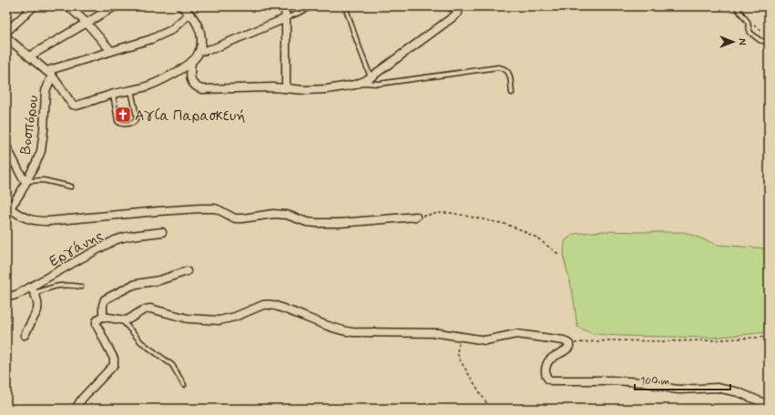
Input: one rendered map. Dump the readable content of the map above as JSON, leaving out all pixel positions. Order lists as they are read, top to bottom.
{
  "streets": {
    "street": ["Βοσπόρου", "Εργάνης"]
  },
  "places": {
    "church": ["Αγία Παρασκευή"]
  },
  "scale_bar": "100 m",
  "north": "right"
}
